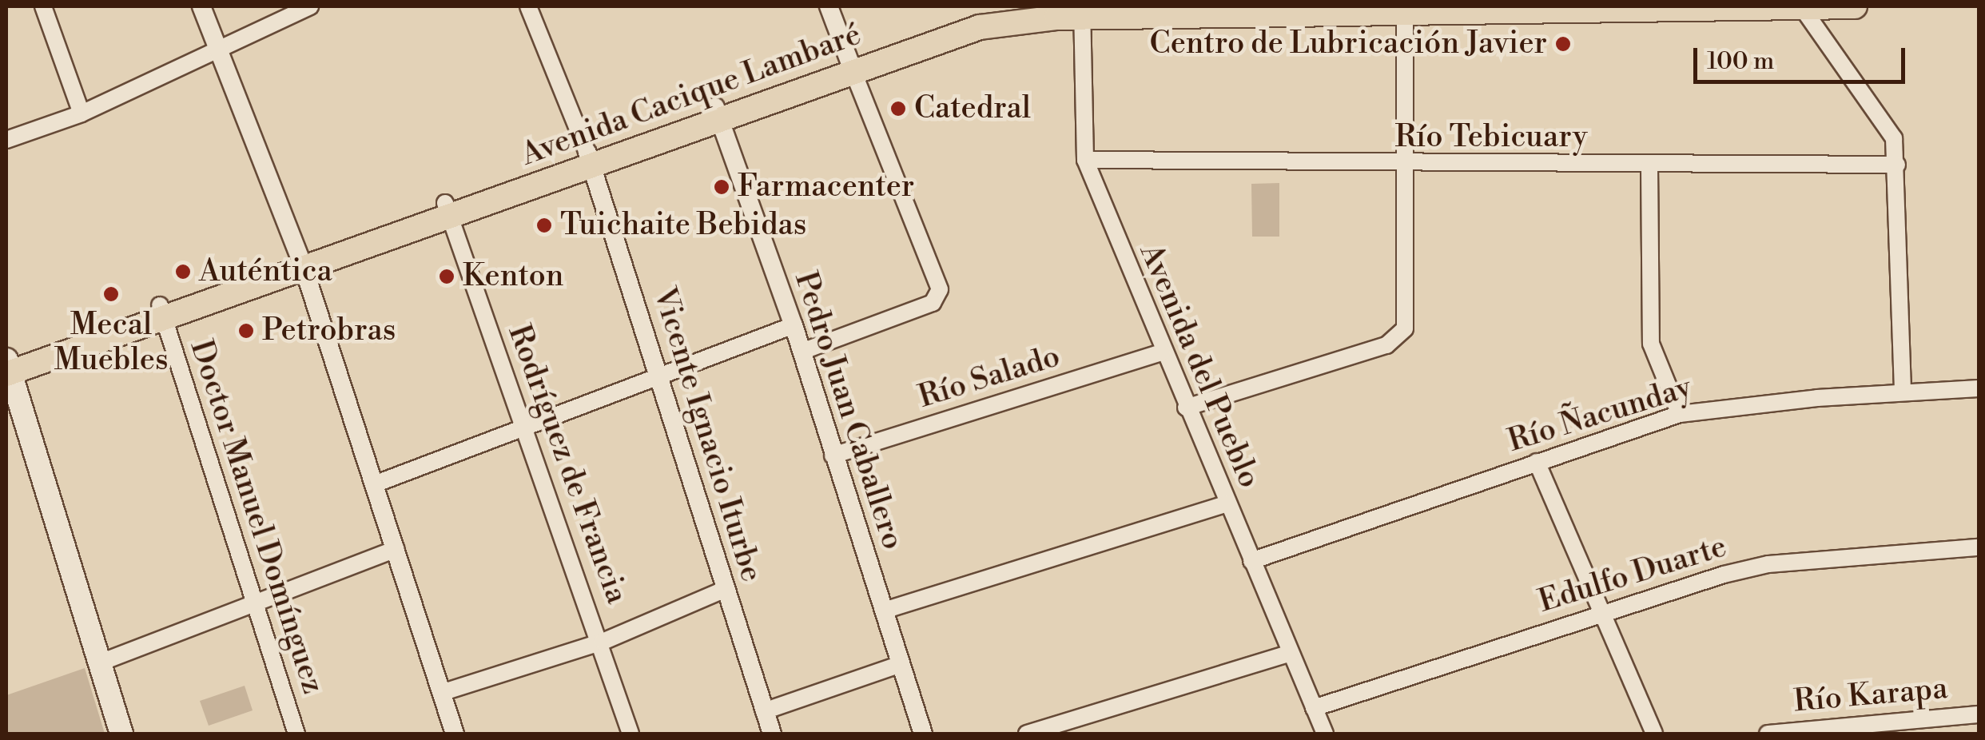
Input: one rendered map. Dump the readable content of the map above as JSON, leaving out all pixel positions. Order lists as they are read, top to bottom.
{
  "streets": {
    "main road": ["Avenida Cacique Lambaré"],
    "street": [
      "Río Tebicuary",
      "Avenida del Pueblo",
      "Río Salado",
      "Pedro Juan Caballero",
      "Río Ñacunday",
      "Vicente Ignacio Iturbe",
      "Rodríguez de Francia",
      "Doctor Manuel Domínguez",
      "Edulfo Duarte",
      "Río Karapa"
    ]
  },
  "crossings": [
    ["Avenida Cacique Lambaré", "Avenida del Pueblo"],
    ["Avenida Cacique Lambaré", "Pedro Juan Caballero"],
    ["Avenida Cacique Lambaré", "Vicente Ignacio Iturbe"],
    ["Avenida Cacique Lambaré", "Rodríguez de Francia"],
    ["Avenida Cacique Lambaré", "Doctor Manuel Domínguez"],
    ["Río Tebicuary", "Avenida del Pueblo"],
    ["Avenida del Pueblo", "Río Salado"],
    ["Avenida del Pueblo", "Río Ñacunday"],
    ["Avenida del Pueblo", "Edulfo Duarte"],
    ["Río Salado", "Pedro Juan Caballero"]
  ],
  "places": [
    "Centro de Lubricación Javier",
    "Catedral",
    "Farmacenter",
    "Tuichaite Bebidas",
    "Auténtica",
    "Kenton",
    "Mecal Muebles",
    "Petrobras"
  ],
  "scale_bar": "100 m"
}
